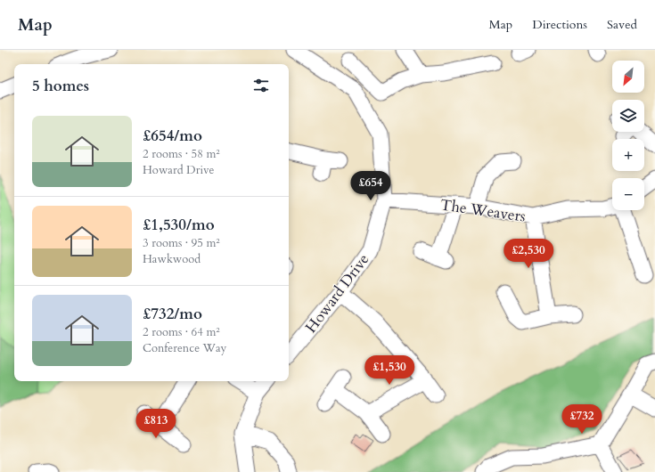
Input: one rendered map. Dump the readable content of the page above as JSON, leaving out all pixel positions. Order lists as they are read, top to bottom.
{
  "streets": {
    "street": ["The Weavers", "Howard Drive"]
  },
  "crossings": [
    ["The Weavers", "Howard Drive"]
  ],
  "north": "bottom left",
  "page": {
    "header": "Map",
    "nav": ["Map", "Directions", "Saved"],
    "map_buttons": ["+", "−"],
    "heading": "5 homes",
    "list": [
      {
        "name": "£654/mo",
        "note": "2 rooms · 58 m² · Howard Drive"
      },
      {
        "name": "£1,530/mo",
        "note": "3 rooms · 95 m² · Hawkwood"
      },
      {
        "name": "£732/mo",
        "note": "2 rooms · 64 m² · Conference Way"
      }
    ],
    "price": [
      "£654",
      "£2,530",
      "£1,530",
      "£732",
      "£813"
    ]
  }
}
